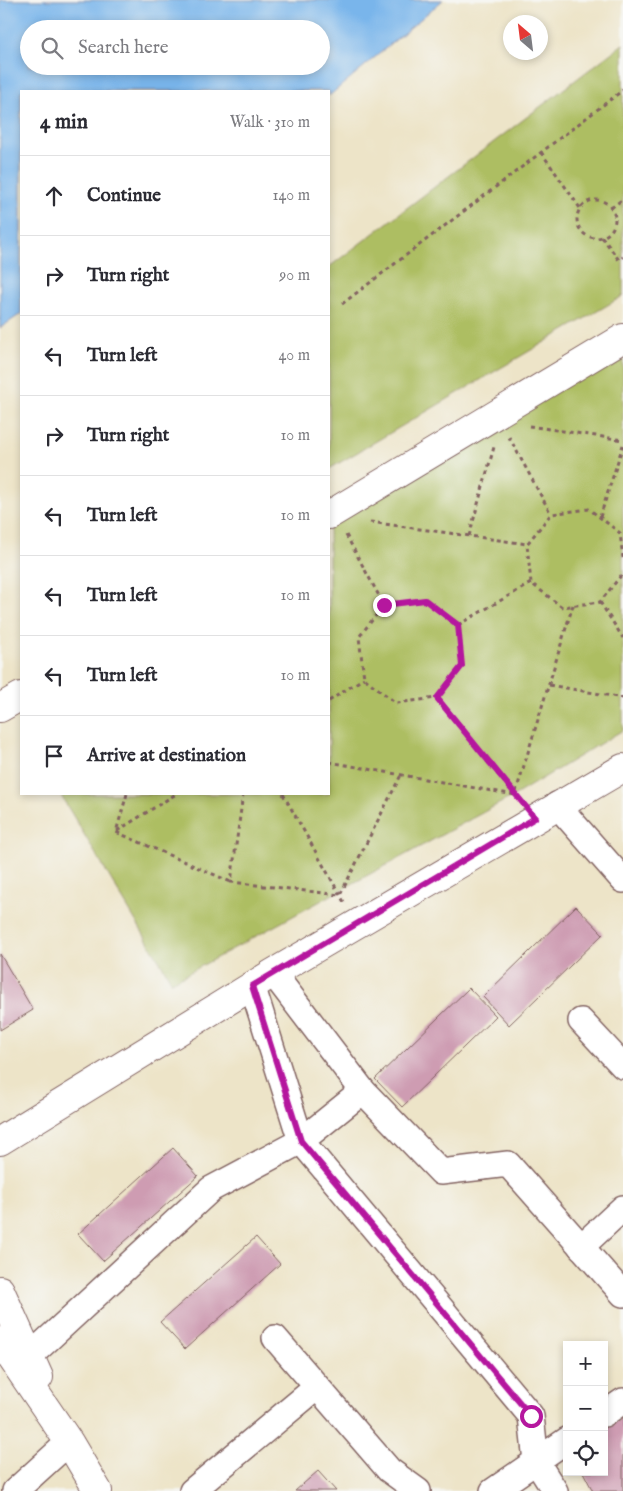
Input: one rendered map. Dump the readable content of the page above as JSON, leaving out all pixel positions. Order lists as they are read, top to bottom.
{
  "north": "top left",
  "page": {
    "search": "Search here",
    "heading": ["4 min", "Walk · 310 m"],
    "list": [
      ["Continue", "140 m"],
      ["Turn right", "90 m"],
      ["Turn left", "40 m"],
      ["Turn right", "10 m"],
      ["Turn left", "10 m"],
      ["Turn left", "10 m"],
      ["Turn left", "10 m"],
      "Arrive at destination"
    ],
    "map_buttons": ["+", "−"]
  }
}
